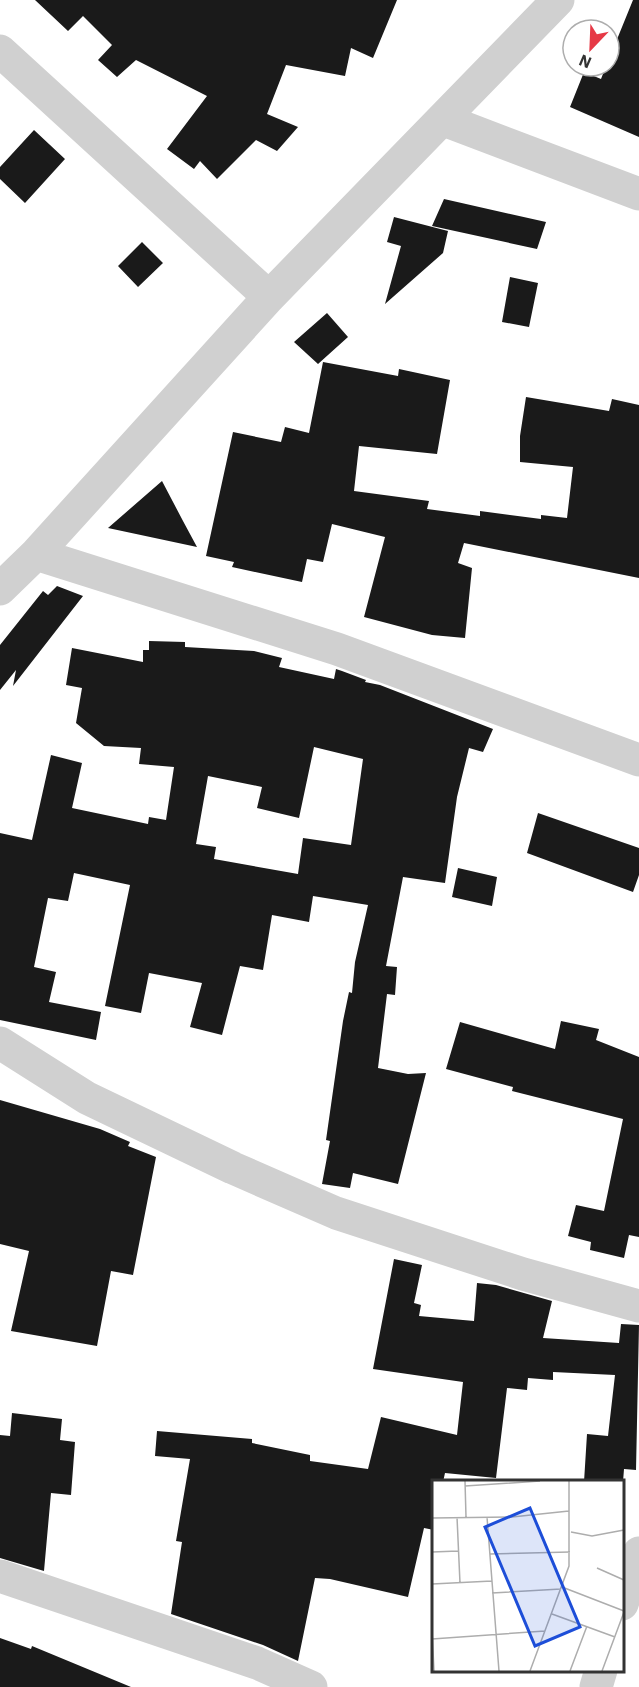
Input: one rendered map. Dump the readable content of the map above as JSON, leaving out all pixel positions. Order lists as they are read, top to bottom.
{
  "north": "bottom left"
}
